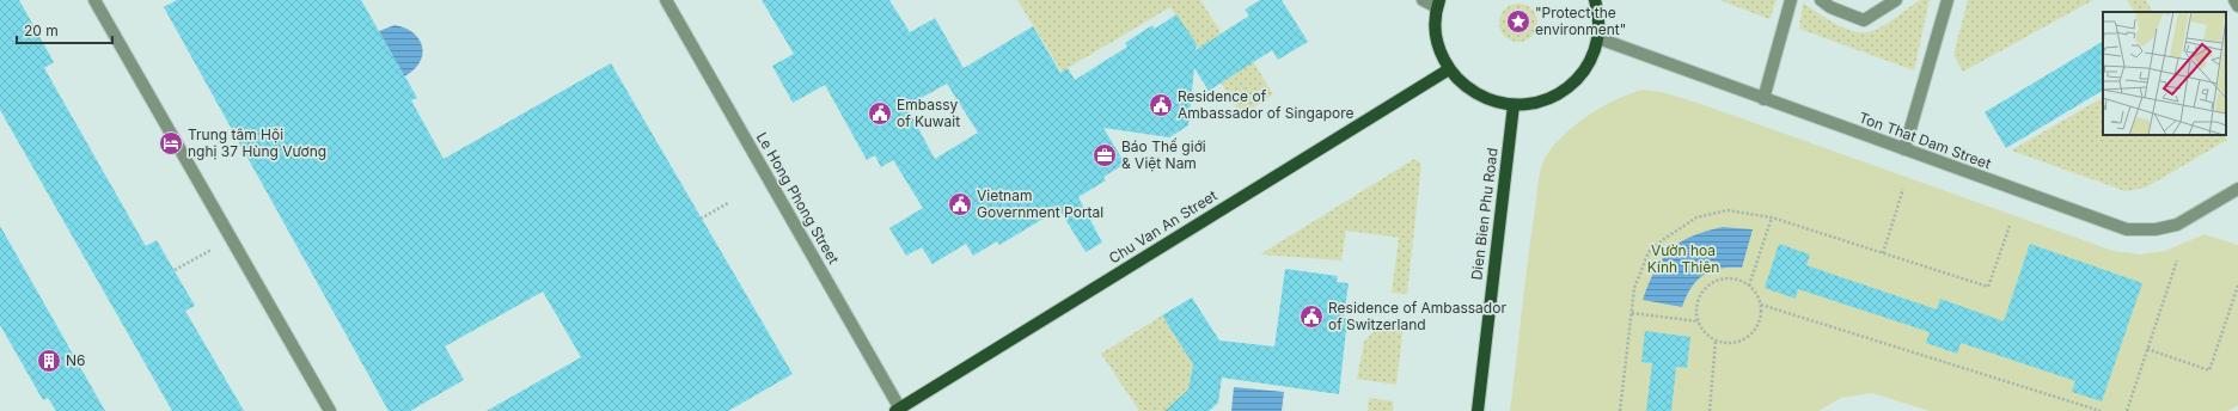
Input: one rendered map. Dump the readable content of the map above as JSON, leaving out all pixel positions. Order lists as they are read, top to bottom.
{
  "streets": {
    "main road": ["Dien Bien Phu Road", "Chu Van An Street"],
    "street": ["Ton That Dam Street", "Le Hong Phong Street"]
  },
  "crossings": [
    ["Le Hong Phong Street", "Chu Van An Street"]
  ],
  "parks": ["Vườn hoa Kính Thiên"],
  "places": {
    "place": ["\"Protect the environment\""],
    "public building": [
      "Residence of Ambassador of Singapore",
      "Embassy of Kuwait",
      "Vietnam Government Portal",
      "Residence of Ambassador of Switzerland"
    ],
    "hotel": ["Trung tâm Hội nghị 37 Hùng Vương"],
    "office": ["Báo Thế giới & Việt Nam"],
    "building": ["N6"]
  },
  "scale_bar": "20 m"
}
